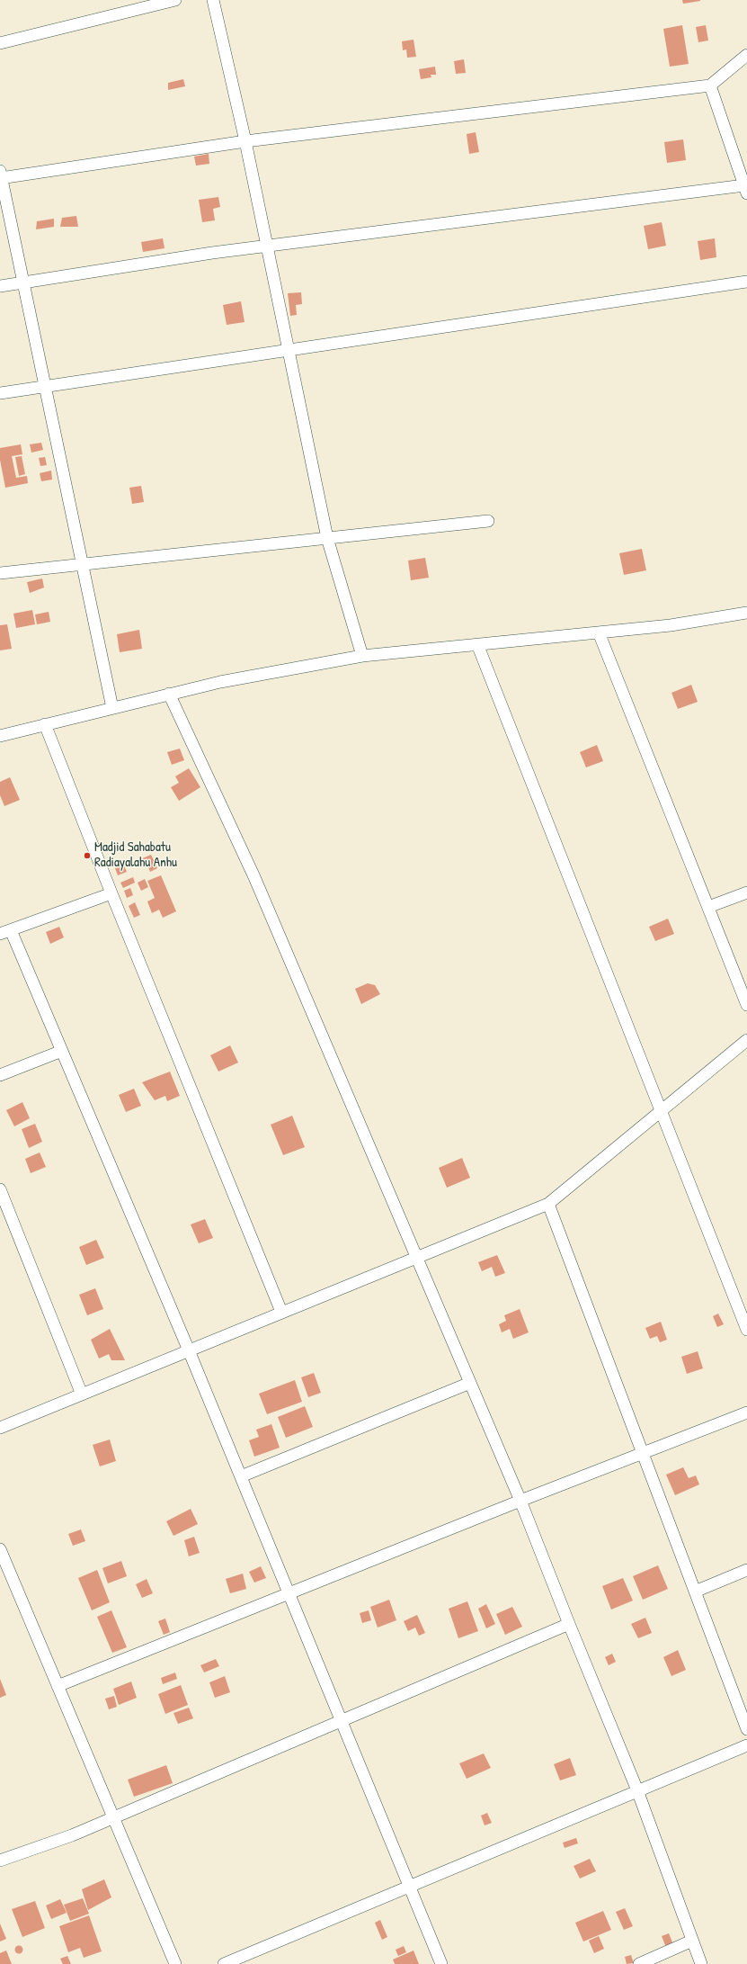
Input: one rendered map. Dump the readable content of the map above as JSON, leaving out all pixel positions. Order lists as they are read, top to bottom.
{
  "places": ["Madjid Sahabatu Radiayalahu Anhu"]
}
